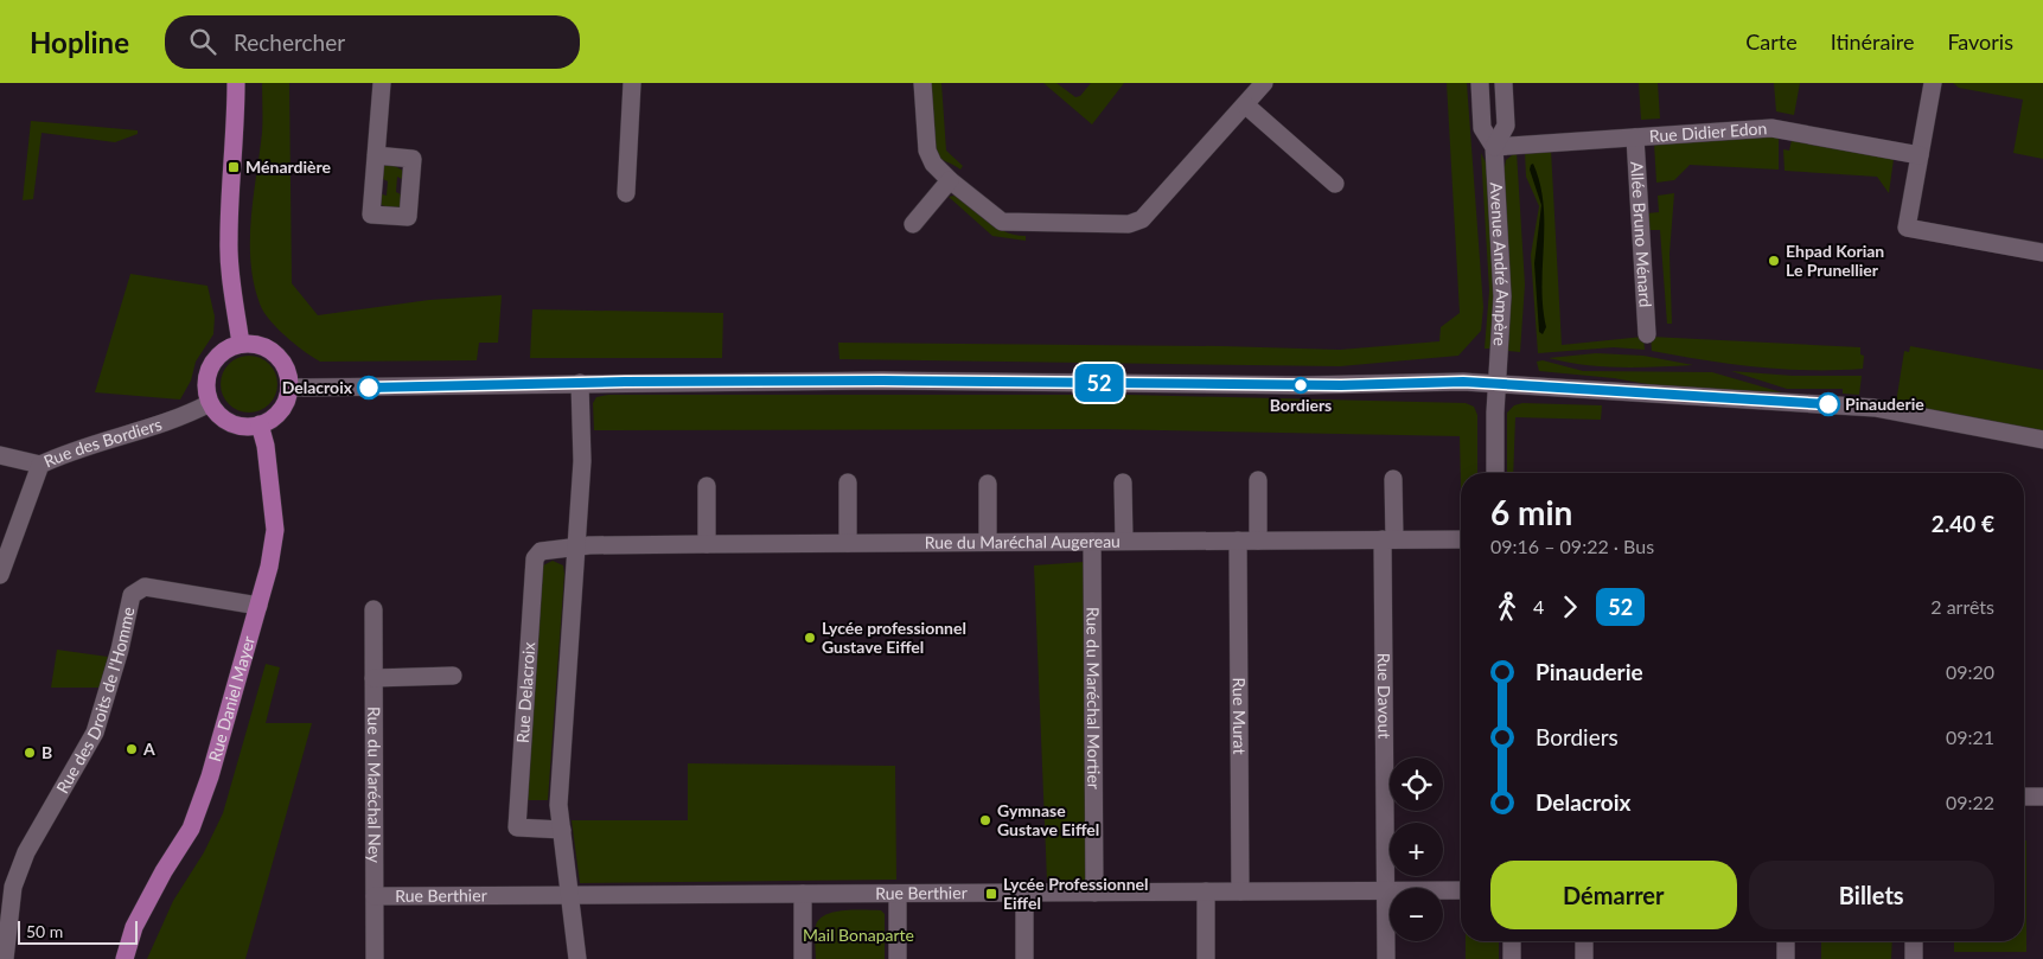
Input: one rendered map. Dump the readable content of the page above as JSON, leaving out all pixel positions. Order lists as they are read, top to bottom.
{
  "streets": {
    "main road": ["Rue Daniel Mayer"],
    "street": [
      "Rue Didier Edon",
      "Allée Bruno Ménard",
      "Avenue André Ampère",
      "Rue des Bordiers",
      "Rue du Maréchal Augereau",
      "Rue Delacroix",
      "Rue Davout",
      "Rue des Droits de l'Homme",
      "Rue du Maréchal Mortier",
      "Rue Murat",
      "Rue du Maréchal Ney",
      "Rue Berthier"
    ]
  },
  "crossings": [
    ["Rue Didier Edon", "Allée Bruno Ménard"],
    ["Rue Didier Edon", "Avenue André Ampère"],
    ["Rue des Bordiers", "Rue Daniel Mayer"],
    ["Rue du Maréchal Augereau", "Rue Delacroix"],
    ["Rue du Maréchal Augereau", "Rue Davout"],
    ["Rue du Maréchal Augereau", "Rue du Maréchal Mortier"],
    ["Rue du Maréchal Augereau", "Rue Murat"],
    ["Rue Davout", "Rue Berthier"],
    ["Rue des Droits de l'Homme", "Rue Daniel Mayer"],
    ["Rue du Maréchal Mortier", "Rue Berthier"],
    ["Rue Murat", "Rue Berthier"],
    ["Rue du Maréchal Ney", "Rue Berthier"]
  ],
  "parks": ["Mail Bonaparte"],
  "places": {
    "transit": ["Ménardière", "Lycée Professionnel Eiffel"],
    "other": [
      "Ehpad Korian Le Prunellier",
      "Bordiers",
      "Delacroix",
      "Pinauderie",
      "Lycée professionnel Gustave Eiffel",
      "A",
      "B",
      "Gymnase Gustave Eiffel"
    ]
  },
  "lines": ["bus line 52"],
  "scale_bar": "50 m",
  "page": {
    "header": "Hopline",
    "search": "Rechercher",
    "nav": ["Carte", "Itinéraire", "Favoris"],
    "on_map": "52",
    "heading": ["6 min", "09:16 – 09:22 · Bus", "2.40 €"],
    "legs": ["4", "52", "2 arrêts"],
    "list": [
      {
        "name": "Pinauderie",
        "value": "09:20"
      },
      {
        "name": "Bordiers",
        "value": "09:21"
      },
      {
        "name": "Delacroix",
        "value": "09:22"
      }
    ],
    "map_buttons": ["+", "−"],
    "buttons": ["Démarrer", "Billets"],
    "scale": "50 m"
  }
}
